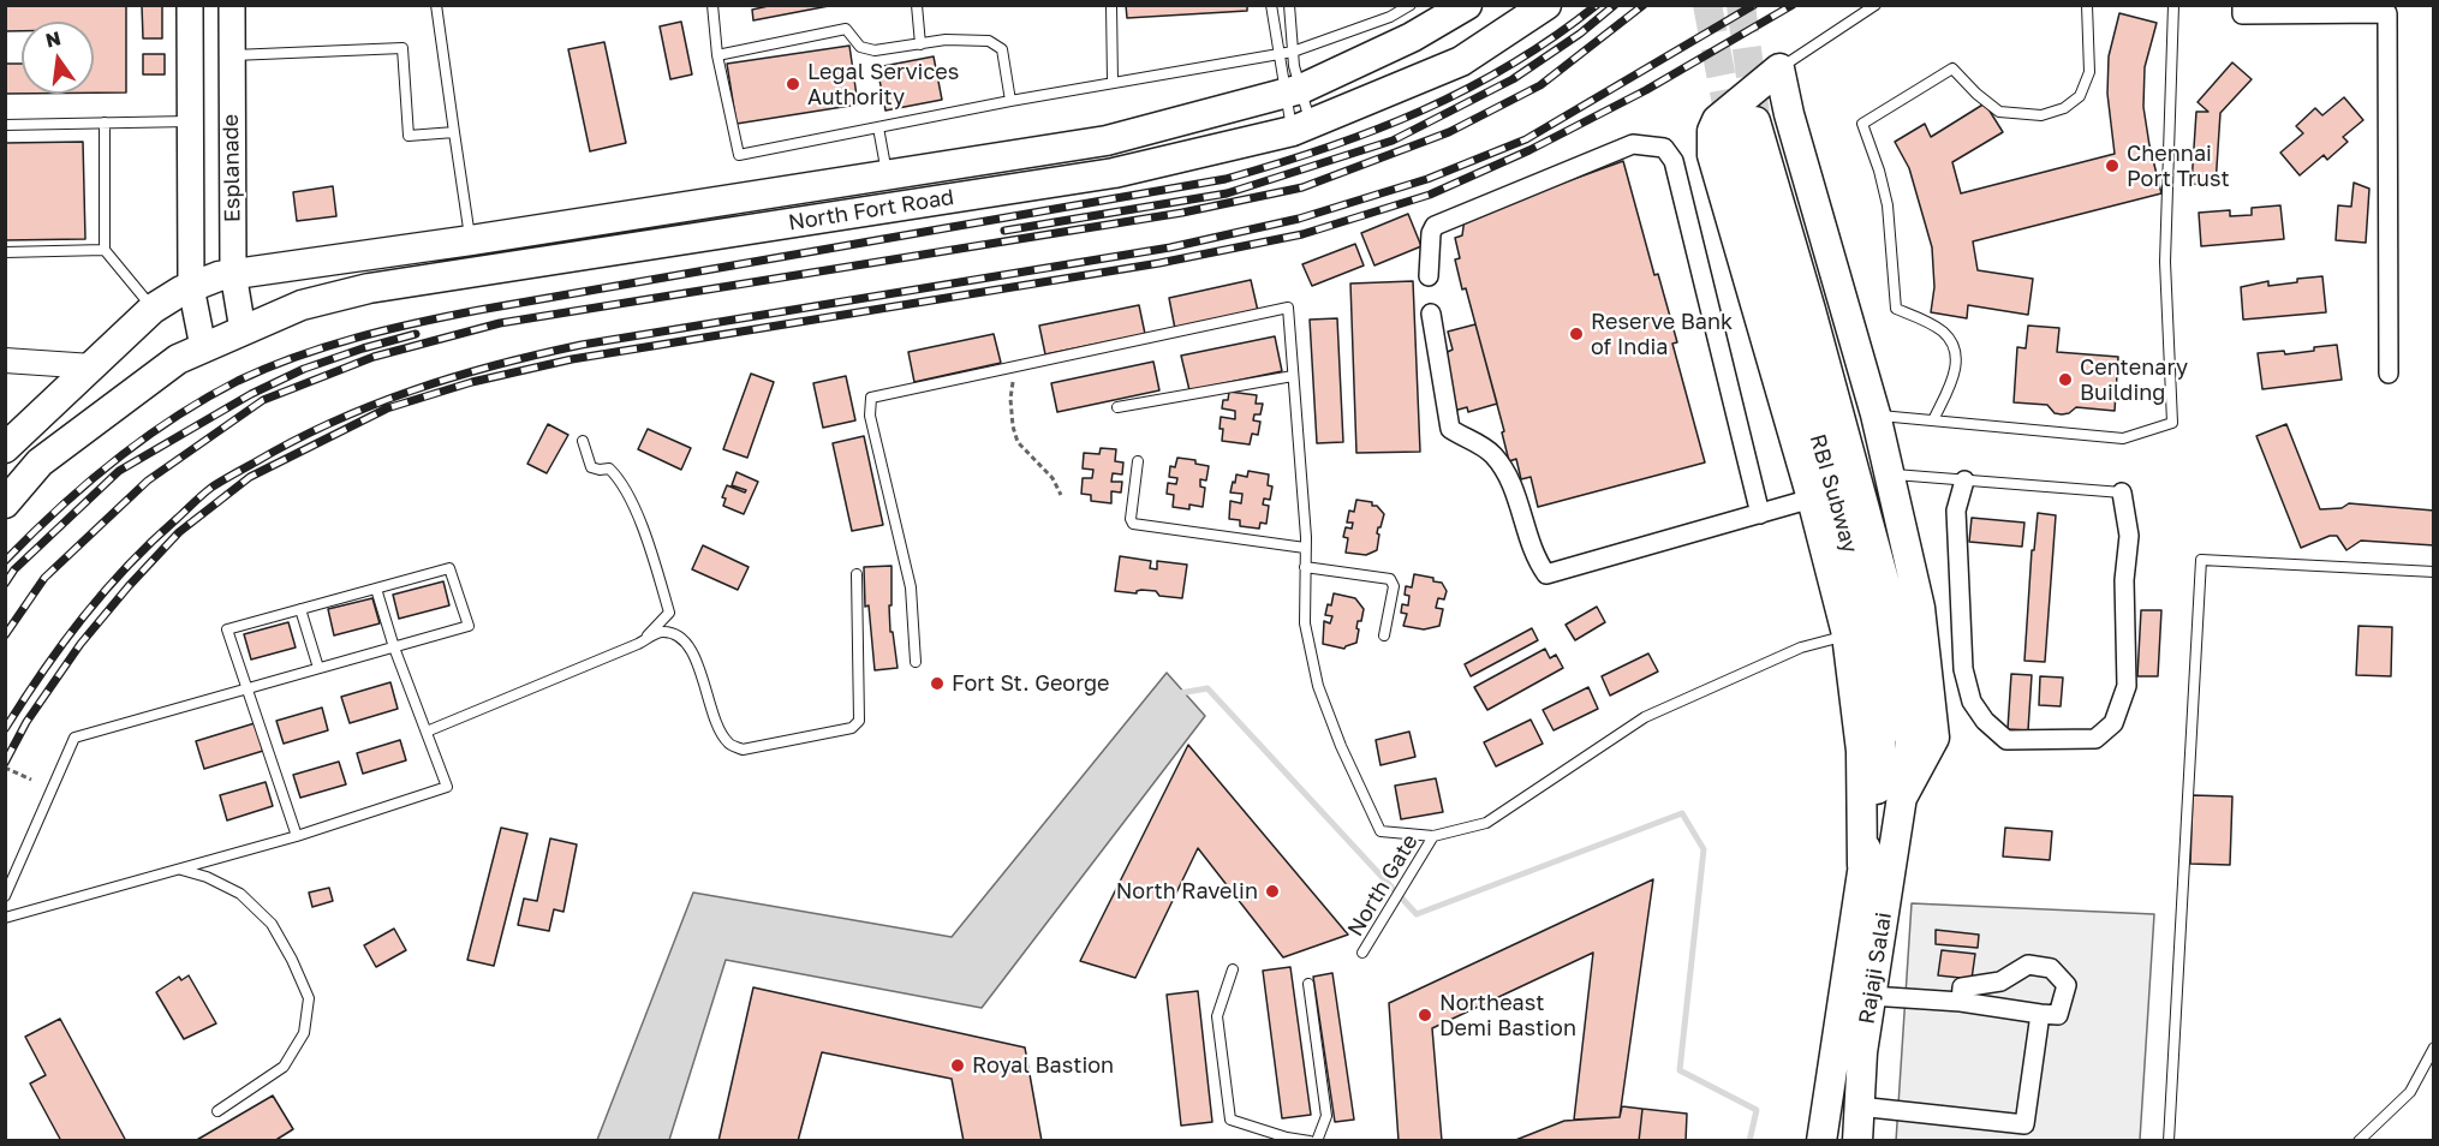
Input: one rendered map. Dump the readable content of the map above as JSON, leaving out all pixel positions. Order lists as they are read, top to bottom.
{
  "streets": {
    "main road": [
      "Esplanade",
      "North Fort Road",
      "RBI Subway",
      "Rajaji Salai"
    ],
    "lane": ["North Gate"]
  },
  "crossings": [
    ["Esplanade", "North Fort Road"],
    ["RBI Subway", "Rajaji Salai"]
  ],
  "places": [
    "Legal Services Authority",
    "Chennai Port Trust",
    "Reserve Bank of India",
    "Centenary Building",
    "Fort St. George",
    "North Ravelin",
    "Northeast Demi Bastion",
    "Royal Bastion"
  ],
  "north": "top"
}
